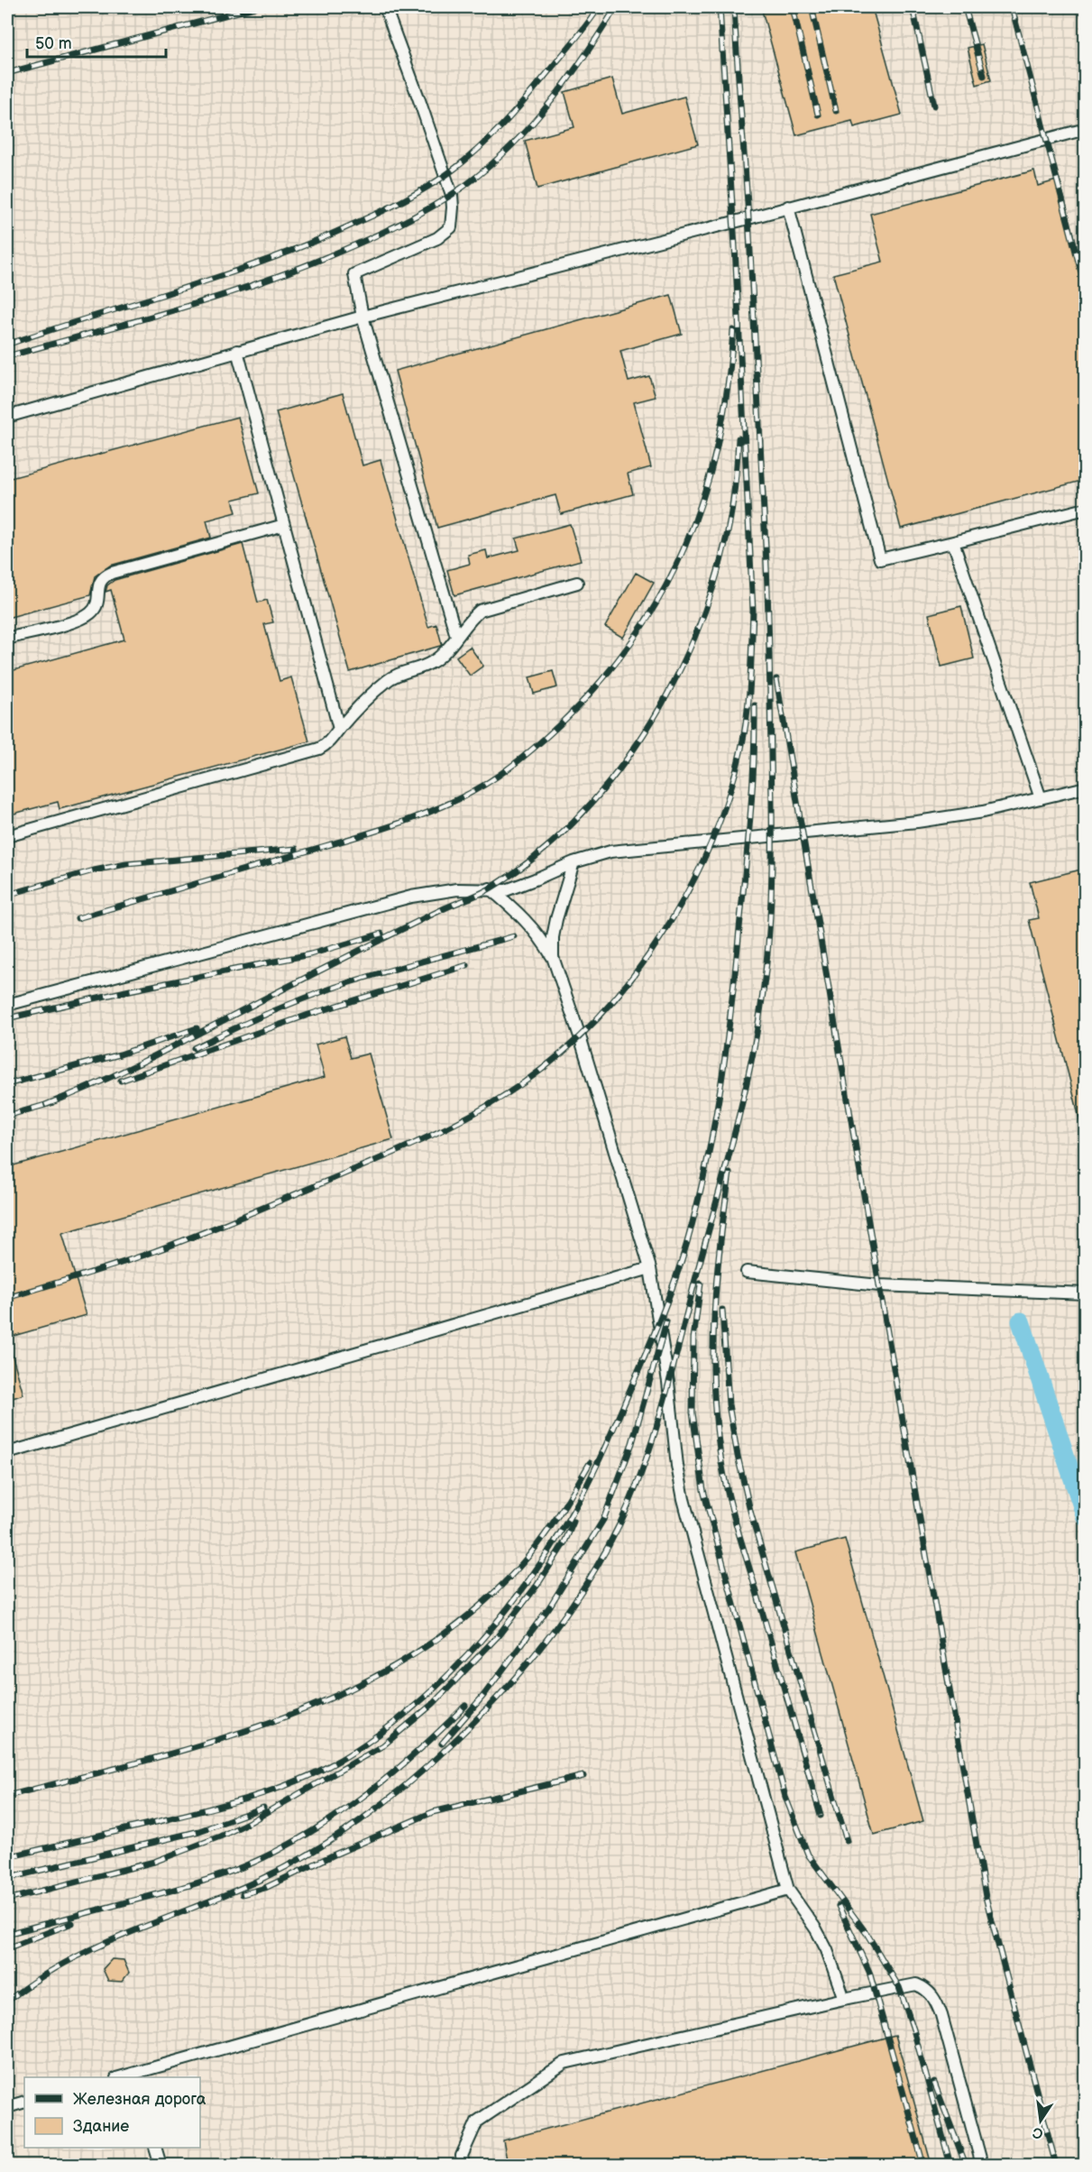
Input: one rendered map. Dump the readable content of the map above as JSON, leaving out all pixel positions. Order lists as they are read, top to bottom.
{
  "legend": ["Железная дорога", "Здание"],
  "scale_bar": "50 m",
  "north": "bottom"
}
